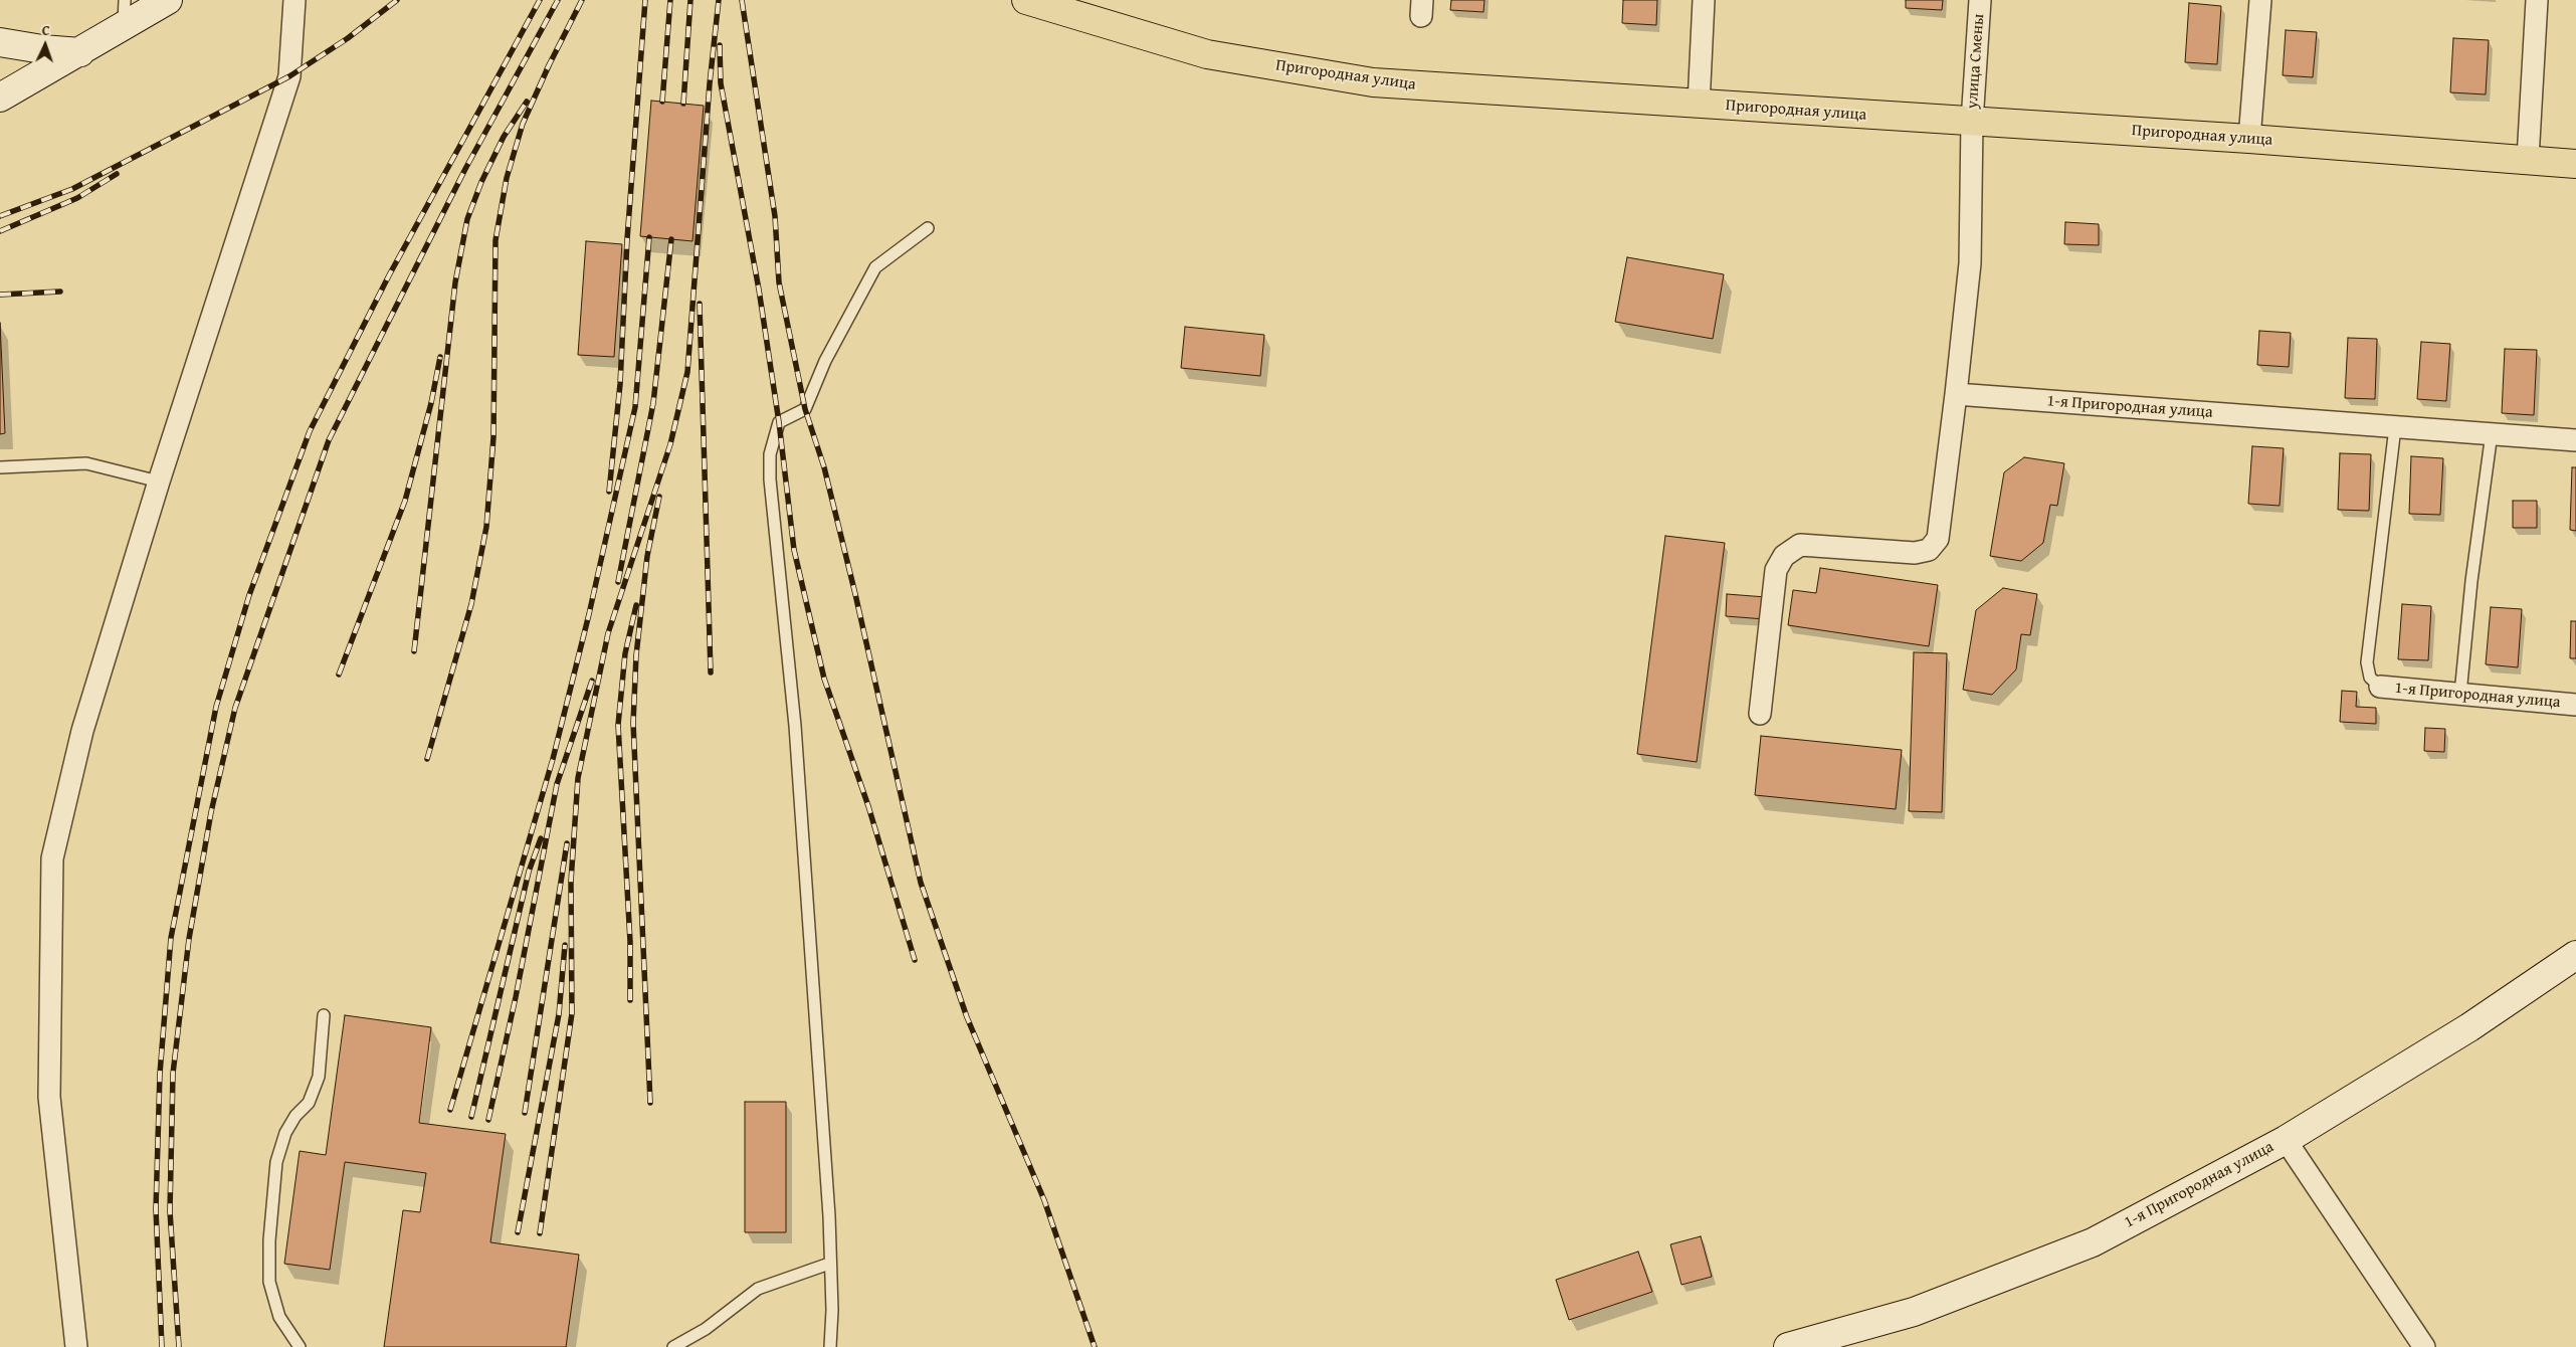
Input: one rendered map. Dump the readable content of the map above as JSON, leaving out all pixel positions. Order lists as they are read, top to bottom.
{
  "streets": {
    "highway": ["Пригородная улица"],
    "street": ["улица Смены", "1-я Пригородная улица"]
  },
  "crossings": [
    ["улица Смены", "Пригородная улица"]
  ],
  "north": "top"
}
